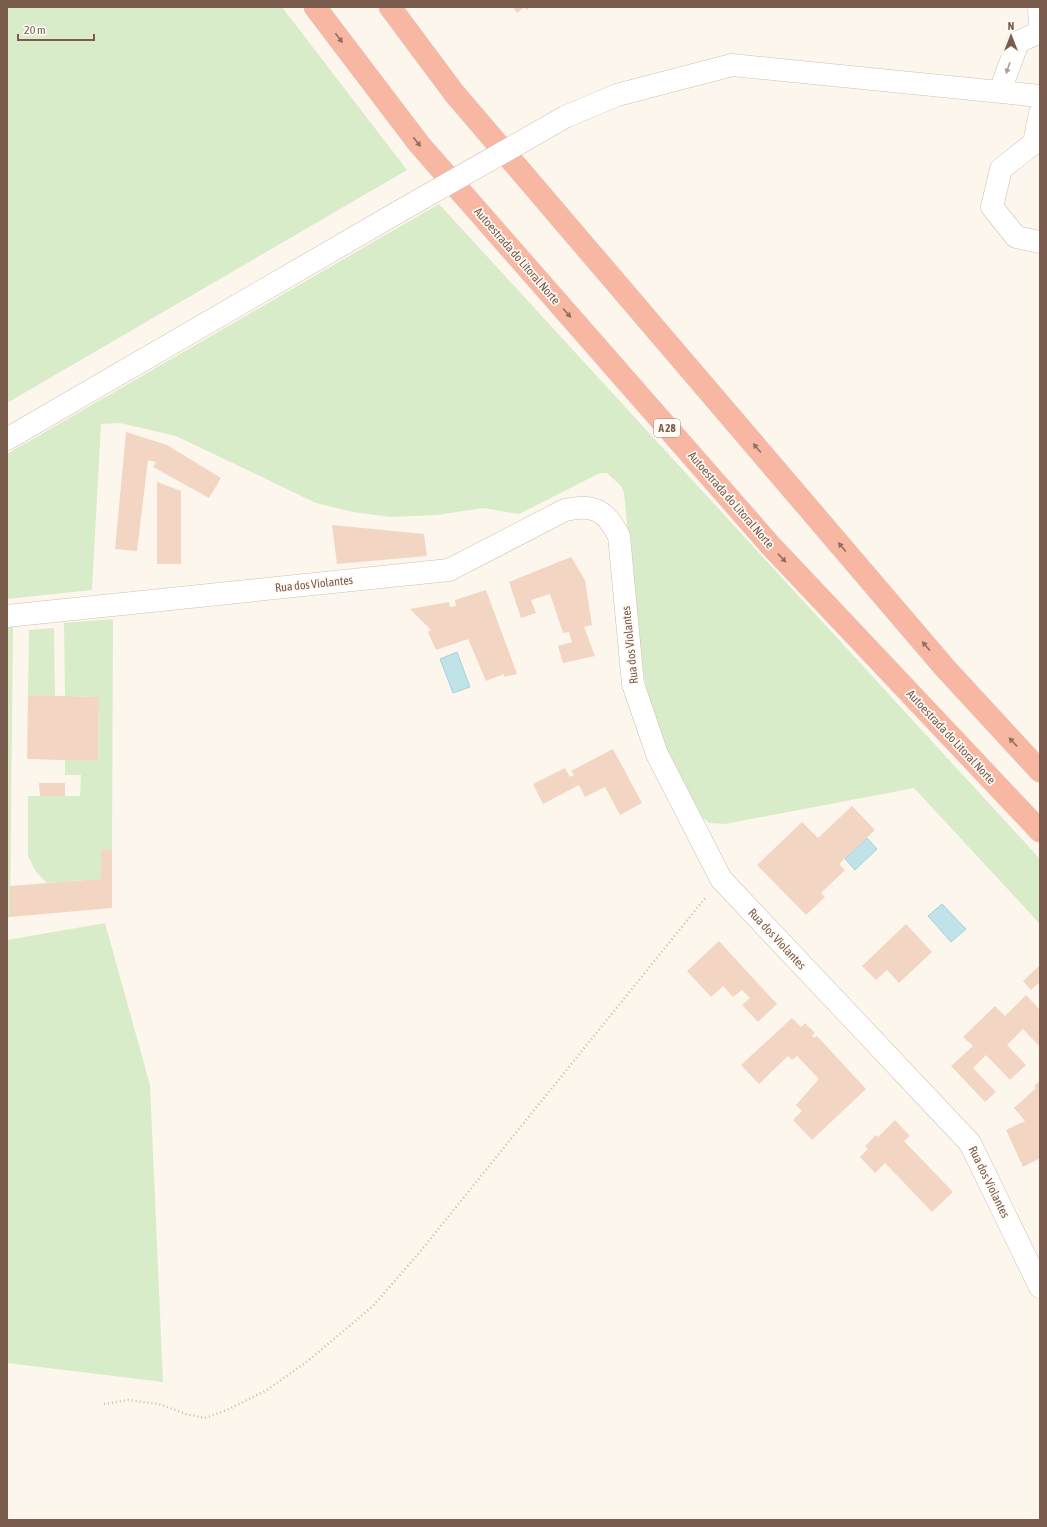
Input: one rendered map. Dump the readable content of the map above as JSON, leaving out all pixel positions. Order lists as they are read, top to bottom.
{
  "streets": {
    "highway": ["Autoestrada do Litoral Norte", "A 28"],
    "street": ["Rua dos Violantes"]
  },
  "scale_bar": "20 m",
  "north": "top"
}
